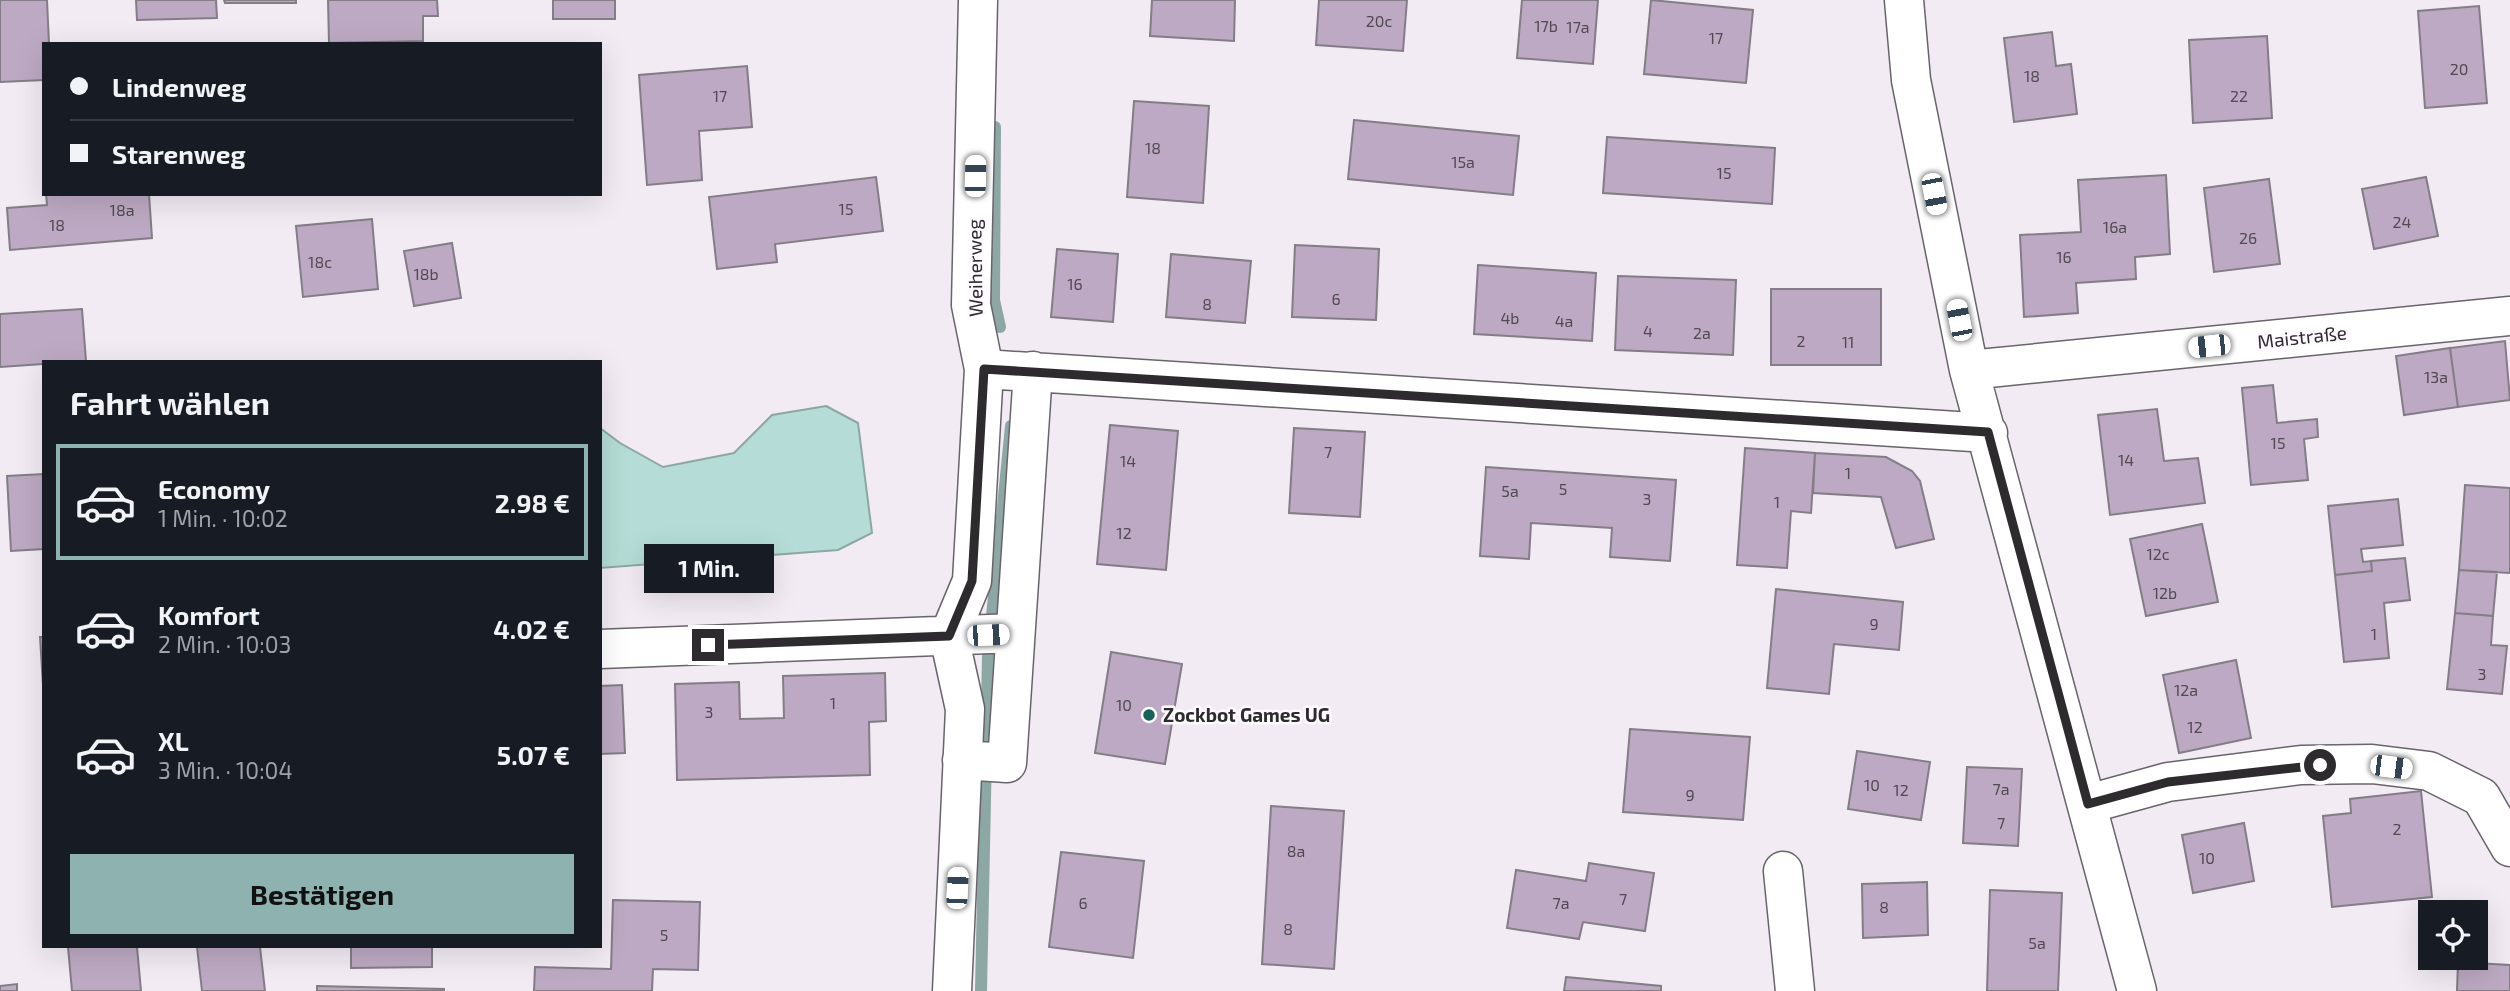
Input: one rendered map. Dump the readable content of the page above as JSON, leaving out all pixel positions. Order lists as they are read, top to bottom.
{
  "streets": {
    "street": ["Weiherweg", "Maistraße"]
  },
  "places": ["Zockbot Games UG"],
  "house_numbers": [
    "20c",
    "17b",
    "17a",
    "17",
    "20",
    "18",
    "17",
    "22",
    "18",
    "15a",
    "15",
    "15",
    "18a",
    "24",
    "18",
    "16a",
    "26",
    "16",
    "18c",
    "18b",
    "16",
    "6",
    "8",
    "4b",
    "4a",
    "4",
    "2a",
    "2",
    "11",
    "13a",
    "15",
    "7",
    "14",
    "14",
    "1",
    "5",
    "5a",
    "3",
    "1",
    "12",
    "12c",
    "12b",
    "9",
    "1",
    "3",
    "12a",
    "1",
    "10",
    "3",
    "12",
    "10",
    "7a",
    "12",
    "9",
    "7",
    "2",
    "8a",
    "10",
    "7",
    "6",
    "7a",
    "8",
    "8",
    "5",
    "5a"
  ],
  "page": {
    "banner": ["Lindenweg", "Starenweg"],
    "heading": "Fahrt wählen",
    "list": [
      {
        "name": "Economy",
        "note": "1 Min. · 10:02",
        "value": "2.98 €"
      },
      {
        "name": "Komfort",
        "note": "2 Min. · 10:03",
        "value": "4.02 €"
      },
      {
        "name": "XL",
        "note": "3 Min. · 10:04",
        "value": "5.07 €"
      }
    ],
    "bubble": "1 Min.",
    "buttons": "Bestätigen"
  }
}
